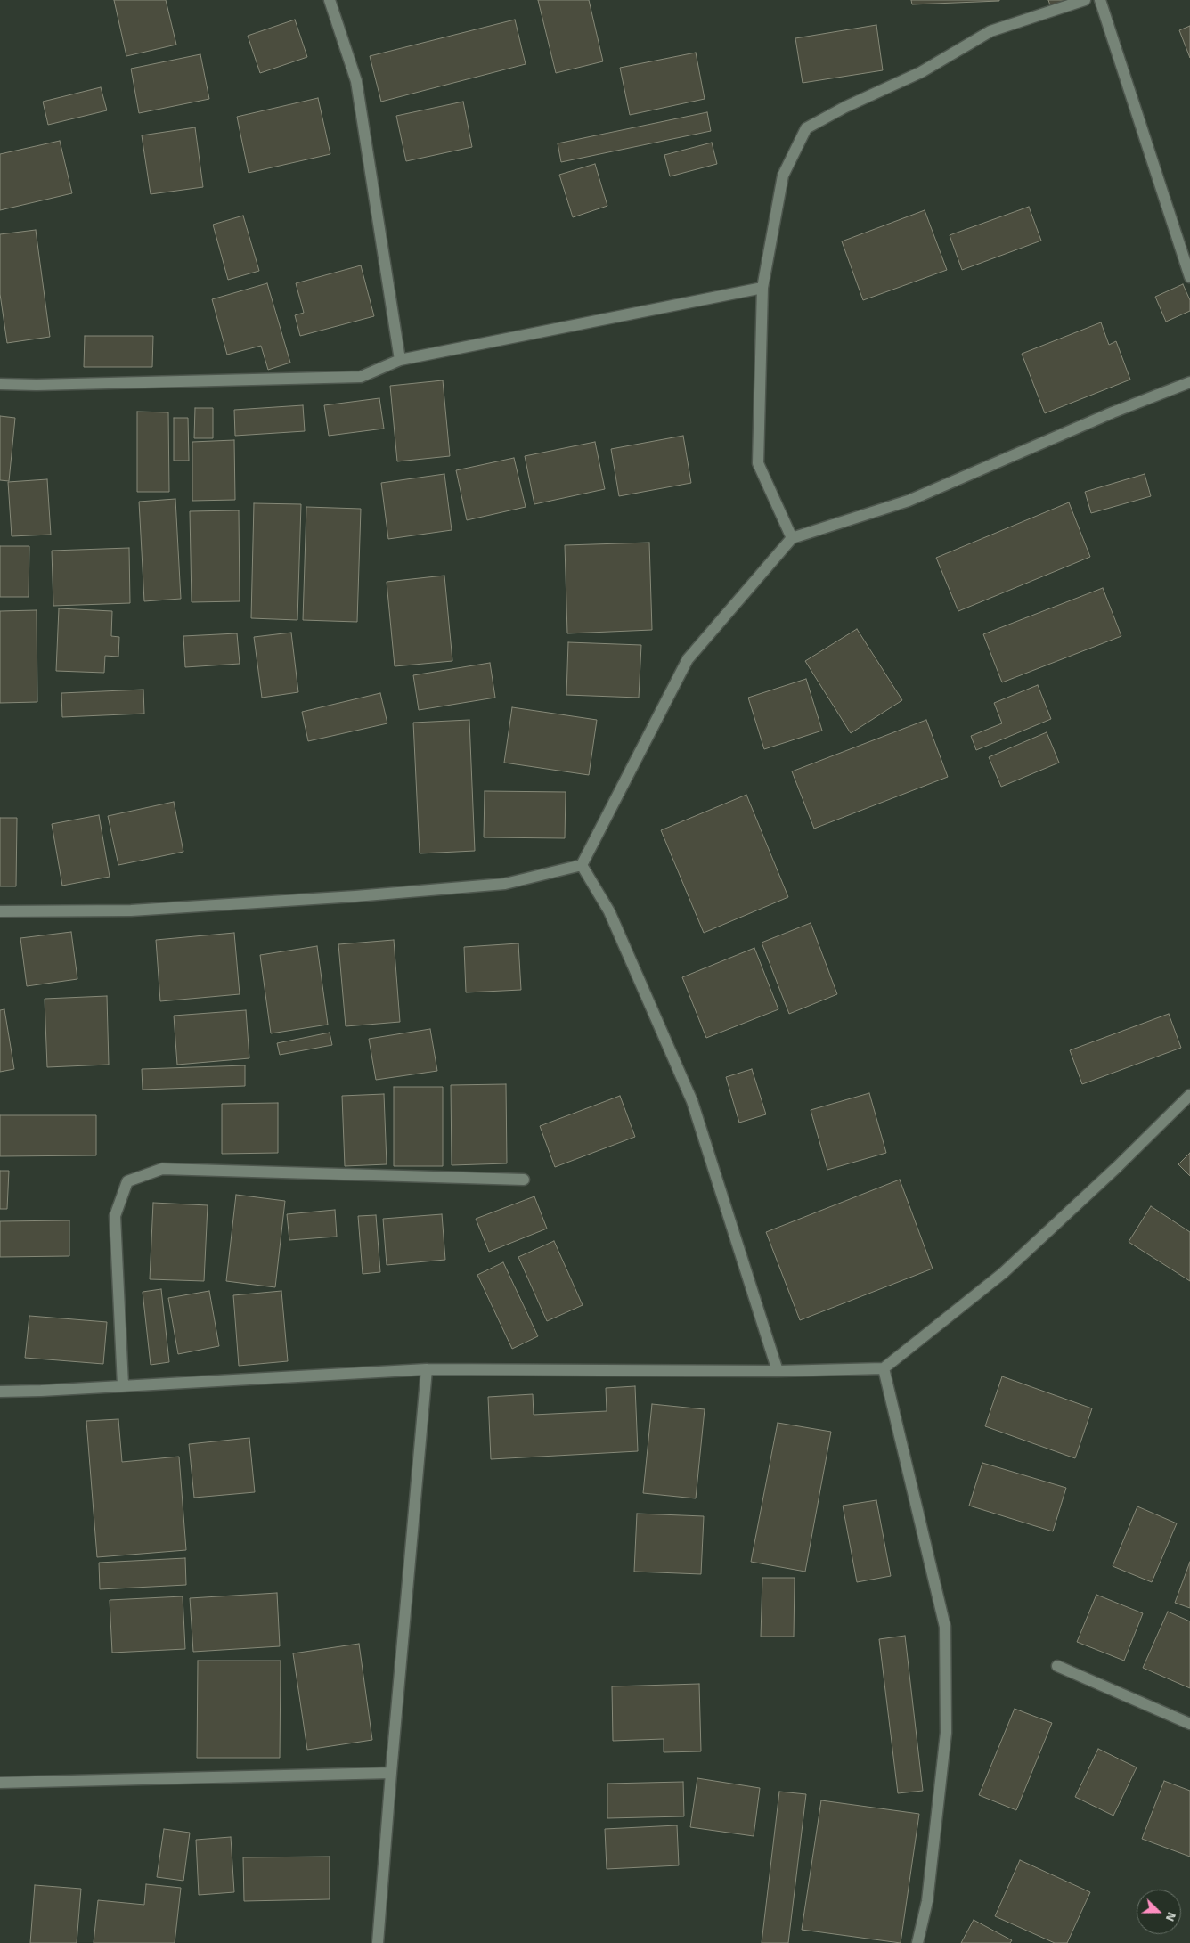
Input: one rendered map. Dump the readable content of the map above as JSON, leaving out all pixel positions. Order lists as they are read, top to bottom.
{
  "north": "right"
}
